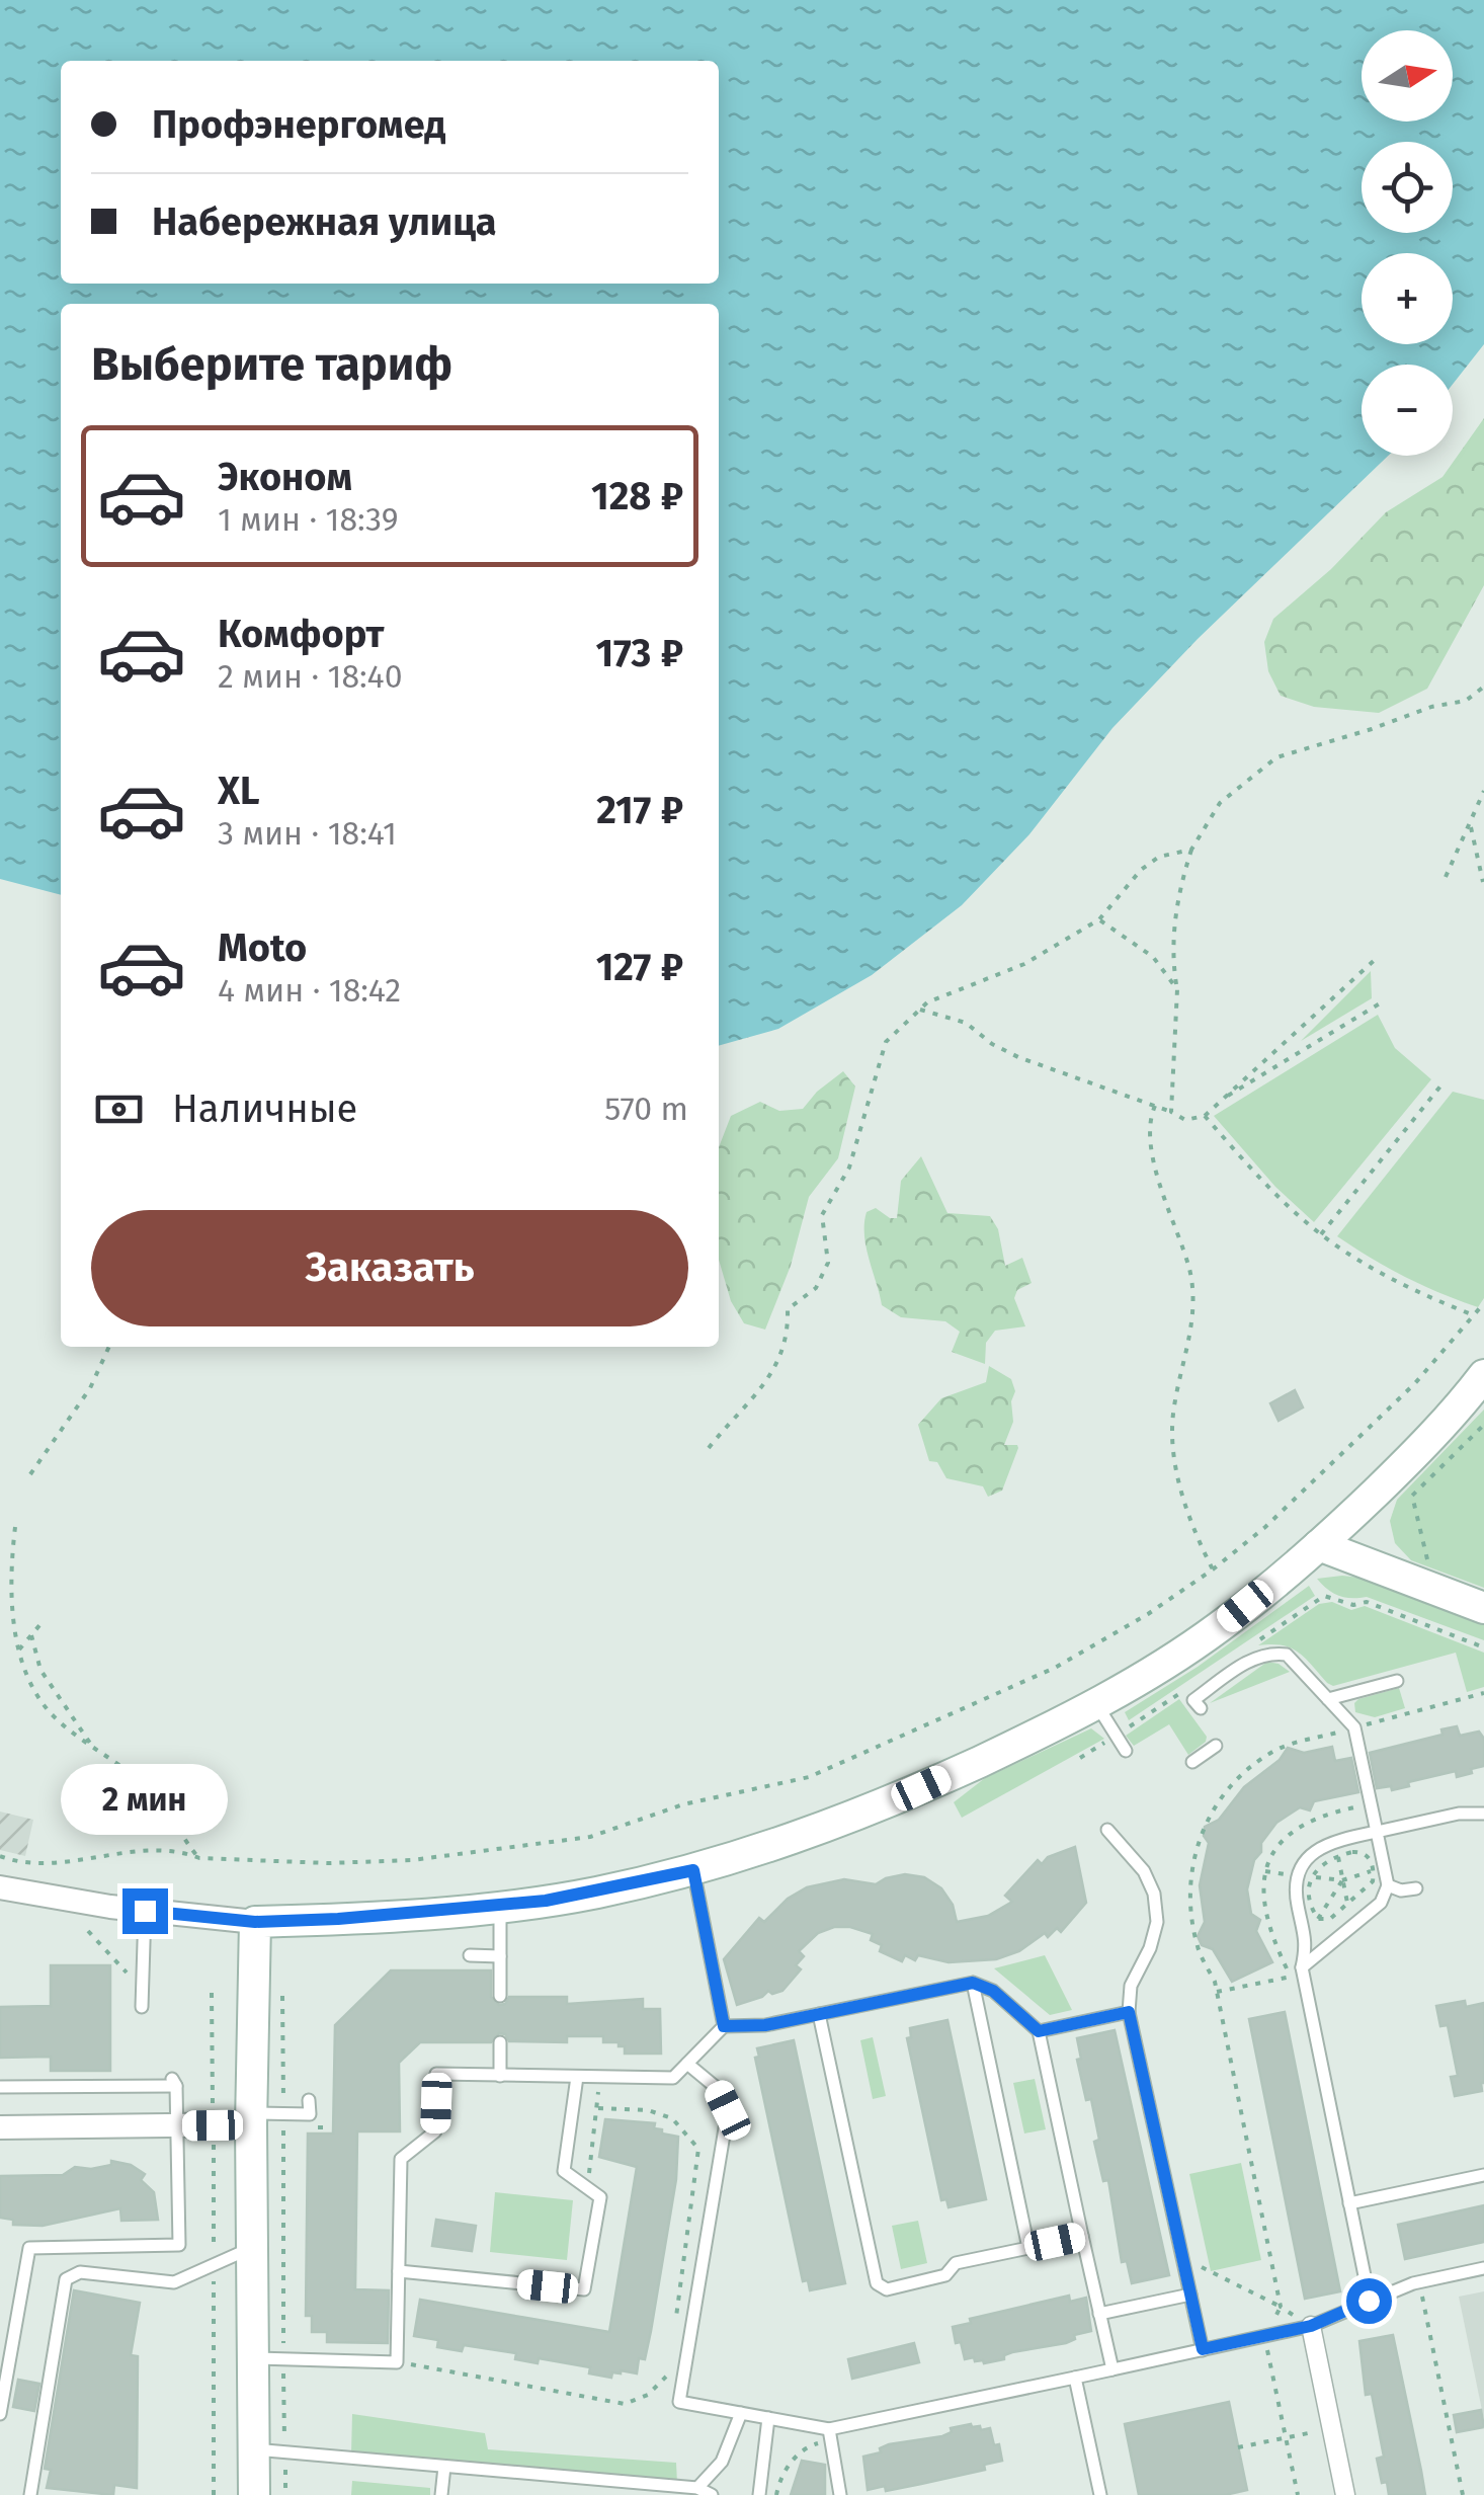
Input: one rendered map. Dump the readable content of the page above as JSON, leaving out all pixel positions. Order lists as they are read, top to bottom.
{
  "north": "right",
  "page": {
    "map_buttons": ["+", "−"],
    "banner": ["Профэнергомед", "Набережная улица"],
    "heading": "Выберите тариф",
    "list": [
      {
        "name": "Эконом",
        "note": "1 мин · 18:39",
        "value": "128 ₽"
      },
      {
        "name": "Комфорт",
        "note": "2 мин · 18:40",
        "value": "173 ₽"
      },
      {
        "name": "XL",
        "note": "3 мин · 18:41",
        "value": "217 ₽"
      },
      {
        "name": "Moto",
        "note": "4 мин · 18:42",
        "value": "127 ₽"
      }
    ],
    "pay": ["Наличные", "570 m"],
    "buttons": "Заказать",
    "bubble": "2 мин"
  }
}
